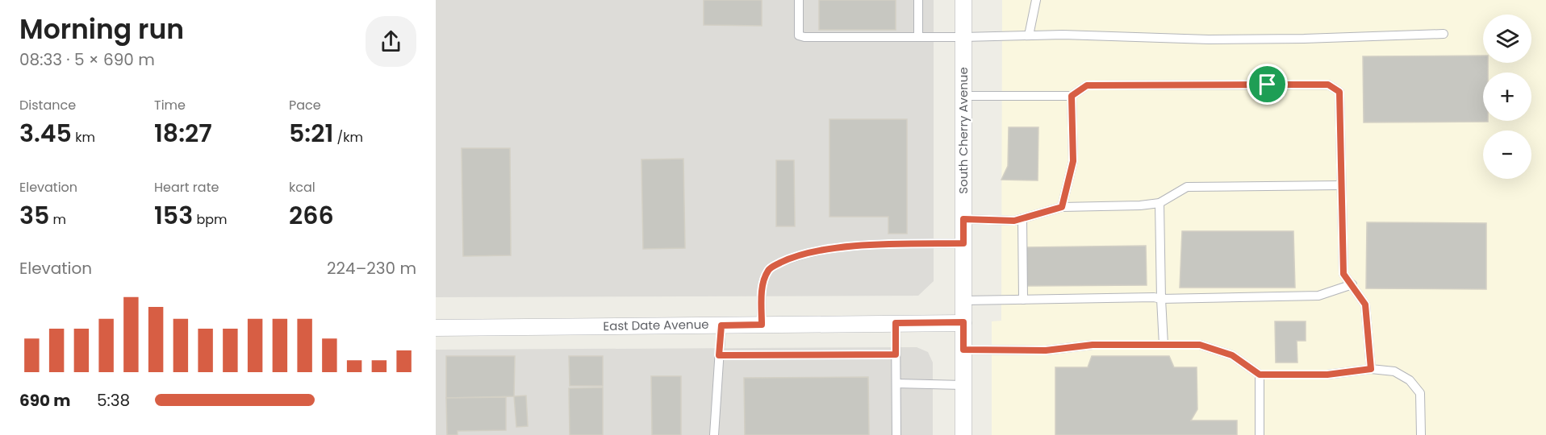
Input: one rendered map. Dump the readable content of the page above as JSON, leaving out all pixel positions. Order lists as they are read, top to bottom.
{
  "streets": {
    "street": ["South Cherry Avenue", "East Date Avenue"]
  },
  "crossings": [
    ["South Cherry Avenue", "East Date Avenue"]
  ],
  "page": {
    "heading": ["Morning run", "08:33 · 5 × 690 m"],
    "map_buttons": ["+", "−"],
    "stats": [
      ["Distance", "3.45 km"],
      ["Time", "18:27"],
      ["Pace", "5:21 /km"],
      ["Elevation", "35 m"],
      ["Heart rate", "153 bpm"],
      ["kcal", "266"]
    ],
    "chart": ["Elevation", "224–230 m"],
    "list": [
      {
        "name": "690 m",
        "note": "5:38"
      }
    ]
  }
}
